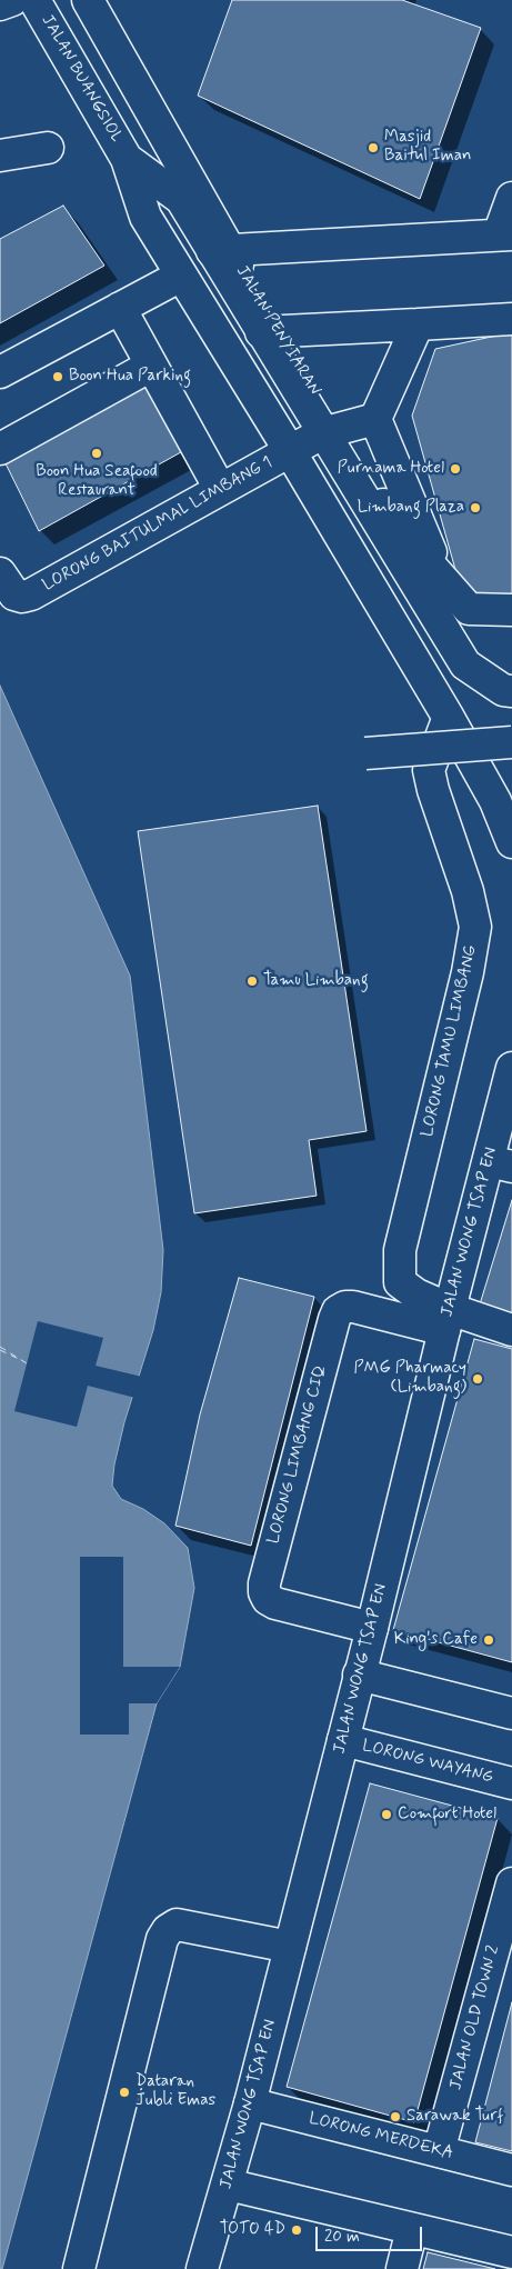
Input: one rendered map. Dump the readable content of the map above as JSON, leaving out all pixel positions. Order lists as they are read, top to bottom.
{
  "streets": {
    "main road": [
      "JALAN BUANGSIOL",
      "JALAN PENYIARAN",
      "LORONG BAITULMAL LIMBANG 1",
      "LORONG TAMU LIMBANG",
      "JALAN WONG TSAP EN",
      "LORONG LIMBANG CIQ",
      "LORONG WAYANG",
      "JALAN OLD TOWN 2",
      "LORONG MERDEKA"
    ]
  },
  "crossings": [
    ["LORONG TAMU LIMBANG", "JALAN WONG TSAP EN"],
    ["LORONG TAMU LIMBANG", "LORONG LIMBANG CIQ"],
    ["JALAN WONG TSAP EN", "LORONG LIMBANG CIQ"],
    ["JALAN WONG TSAP EN", "LORONG WAYANG"],
    ["JALAN WONG TSAP EN", "LORONG MERDEKA"],
    ["JALAN OLD TOWN 2", "LORONG MERDEKA"]
  ],
  "places": [
    "Masjid Baitul Iman",
    "Boon Hua Parking",
    "Boon Hua Seafood Restaurant",
    "Purnama Hotel",
    "Limbang Plaza",
    "Tamu Limbang",
    "PMG Pharmacy (Limbang)",
    "King's Cafe",
    "Comfort Hotel",
    "Dataran Jubli Emas",
    "Sarawak Turf",
    "TOTO 4D"
  ],
  "scale_bar": "20 m"
}
